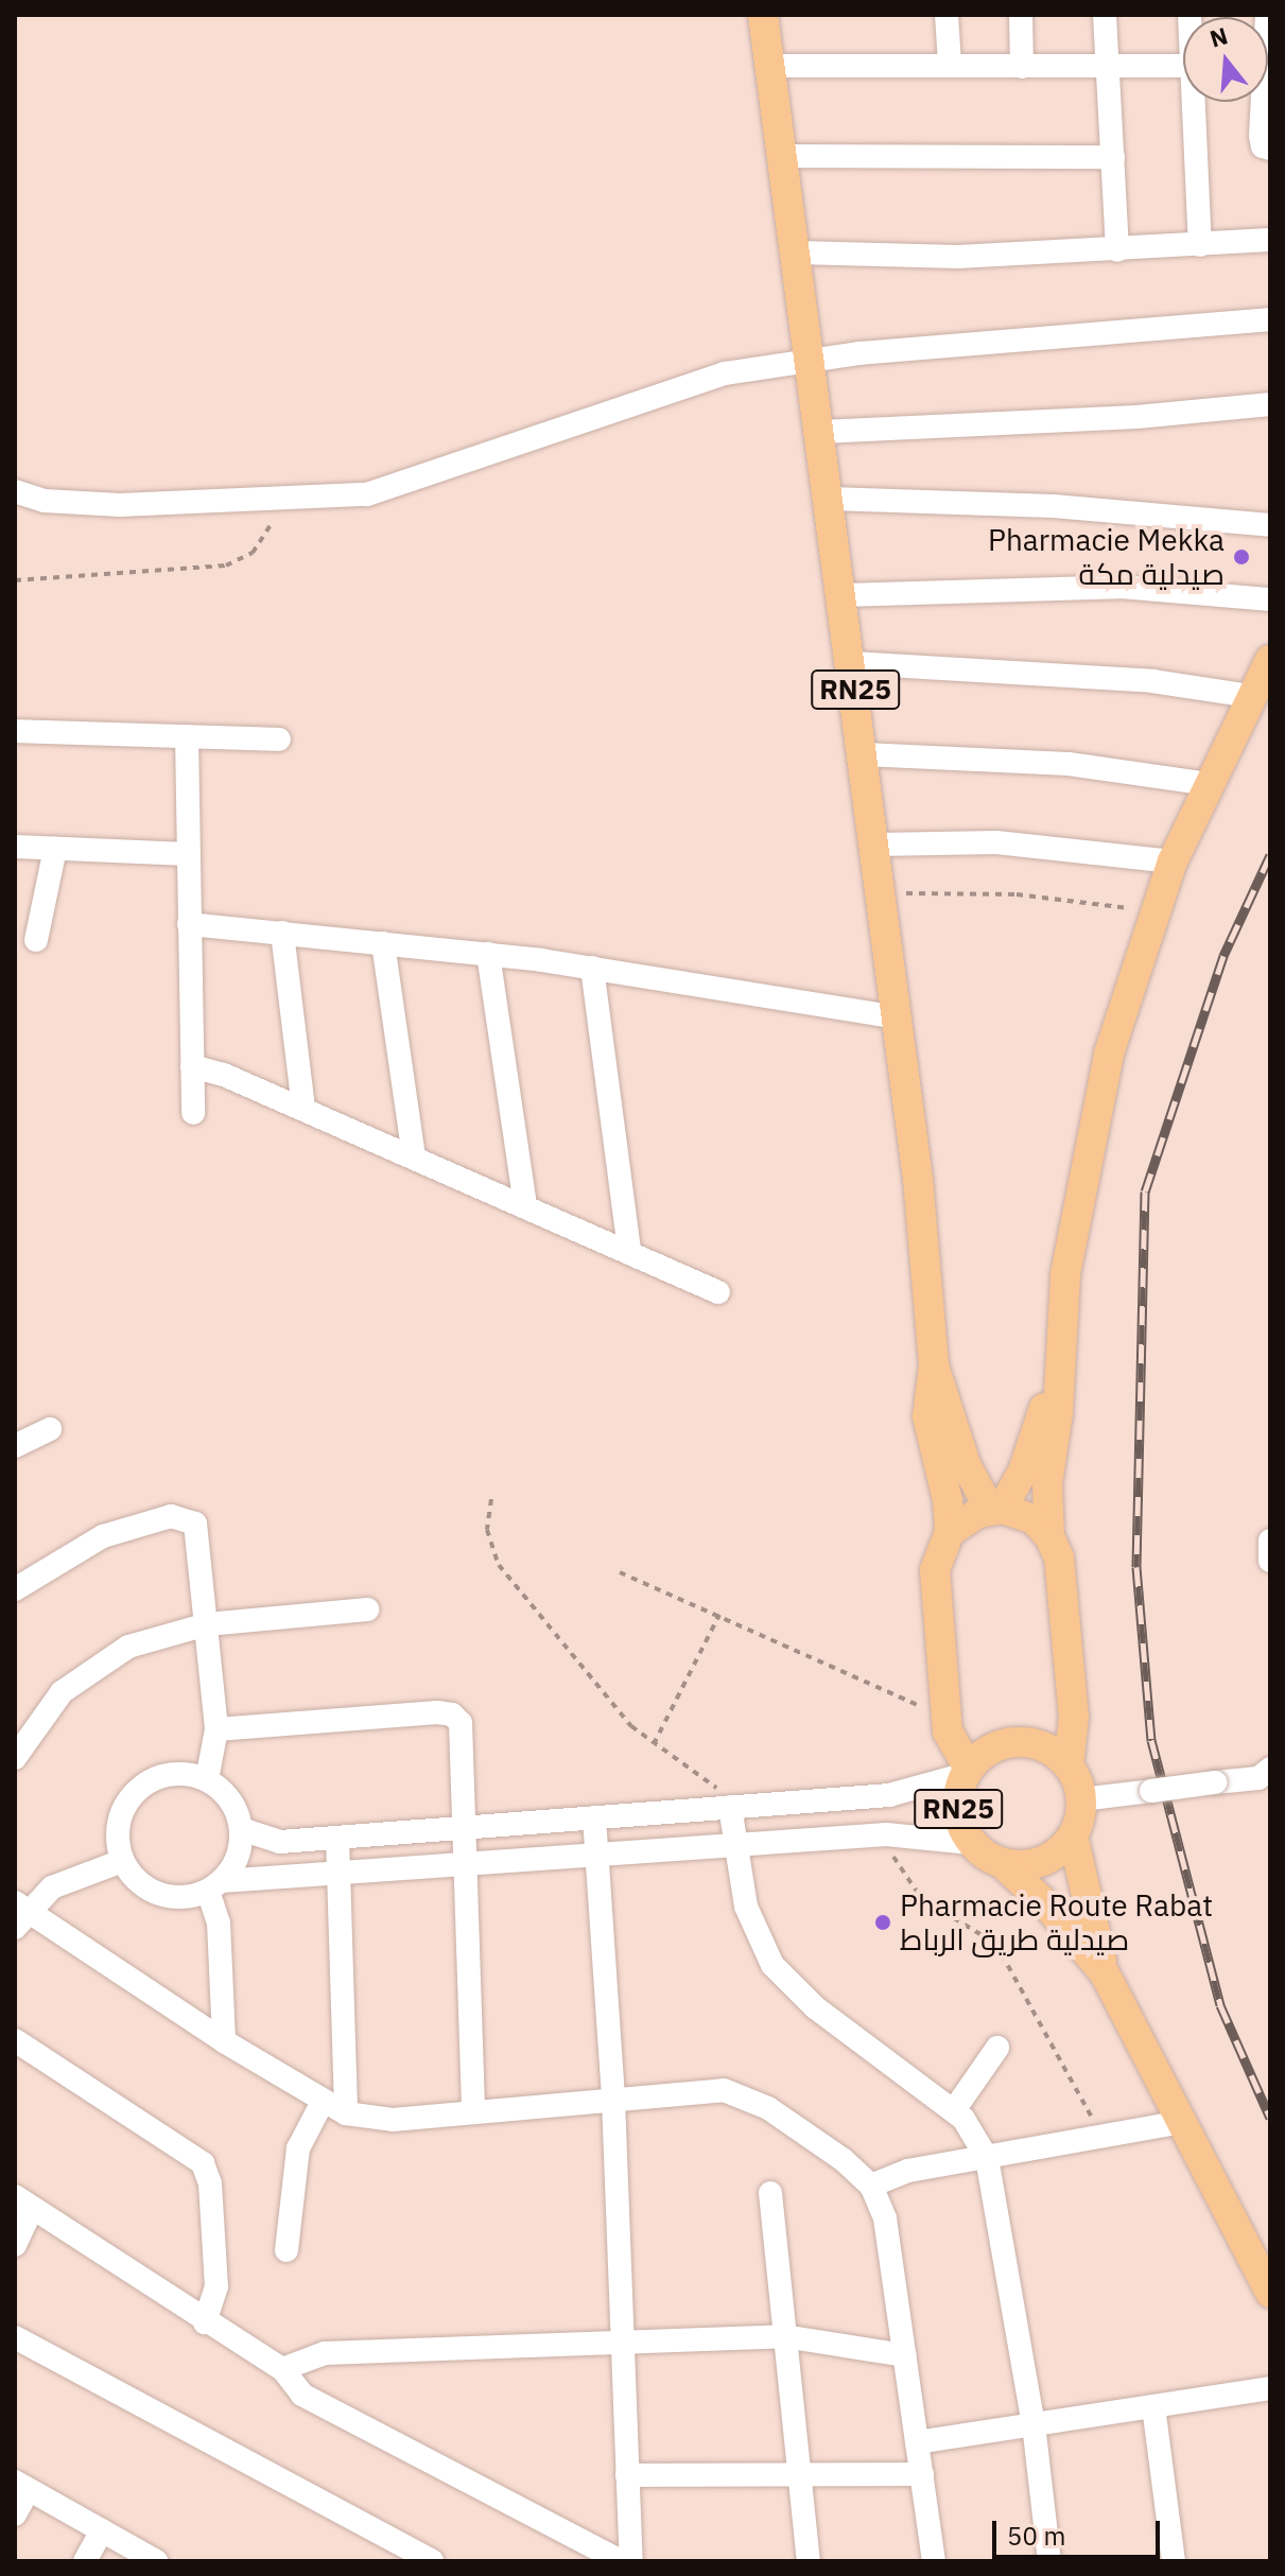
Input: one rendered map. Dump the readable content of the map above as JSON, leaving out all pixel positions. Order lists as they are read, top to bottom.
{
  "streets": {
    "main road": ["RN25"]
  },
  "places": ["Pharmacie Mekka صيدلية مكة", "Pharmacie Route Rabat صيدلية طريق الرباط"],
  "scale_bar": "50 m",
  "north": "top"
}
